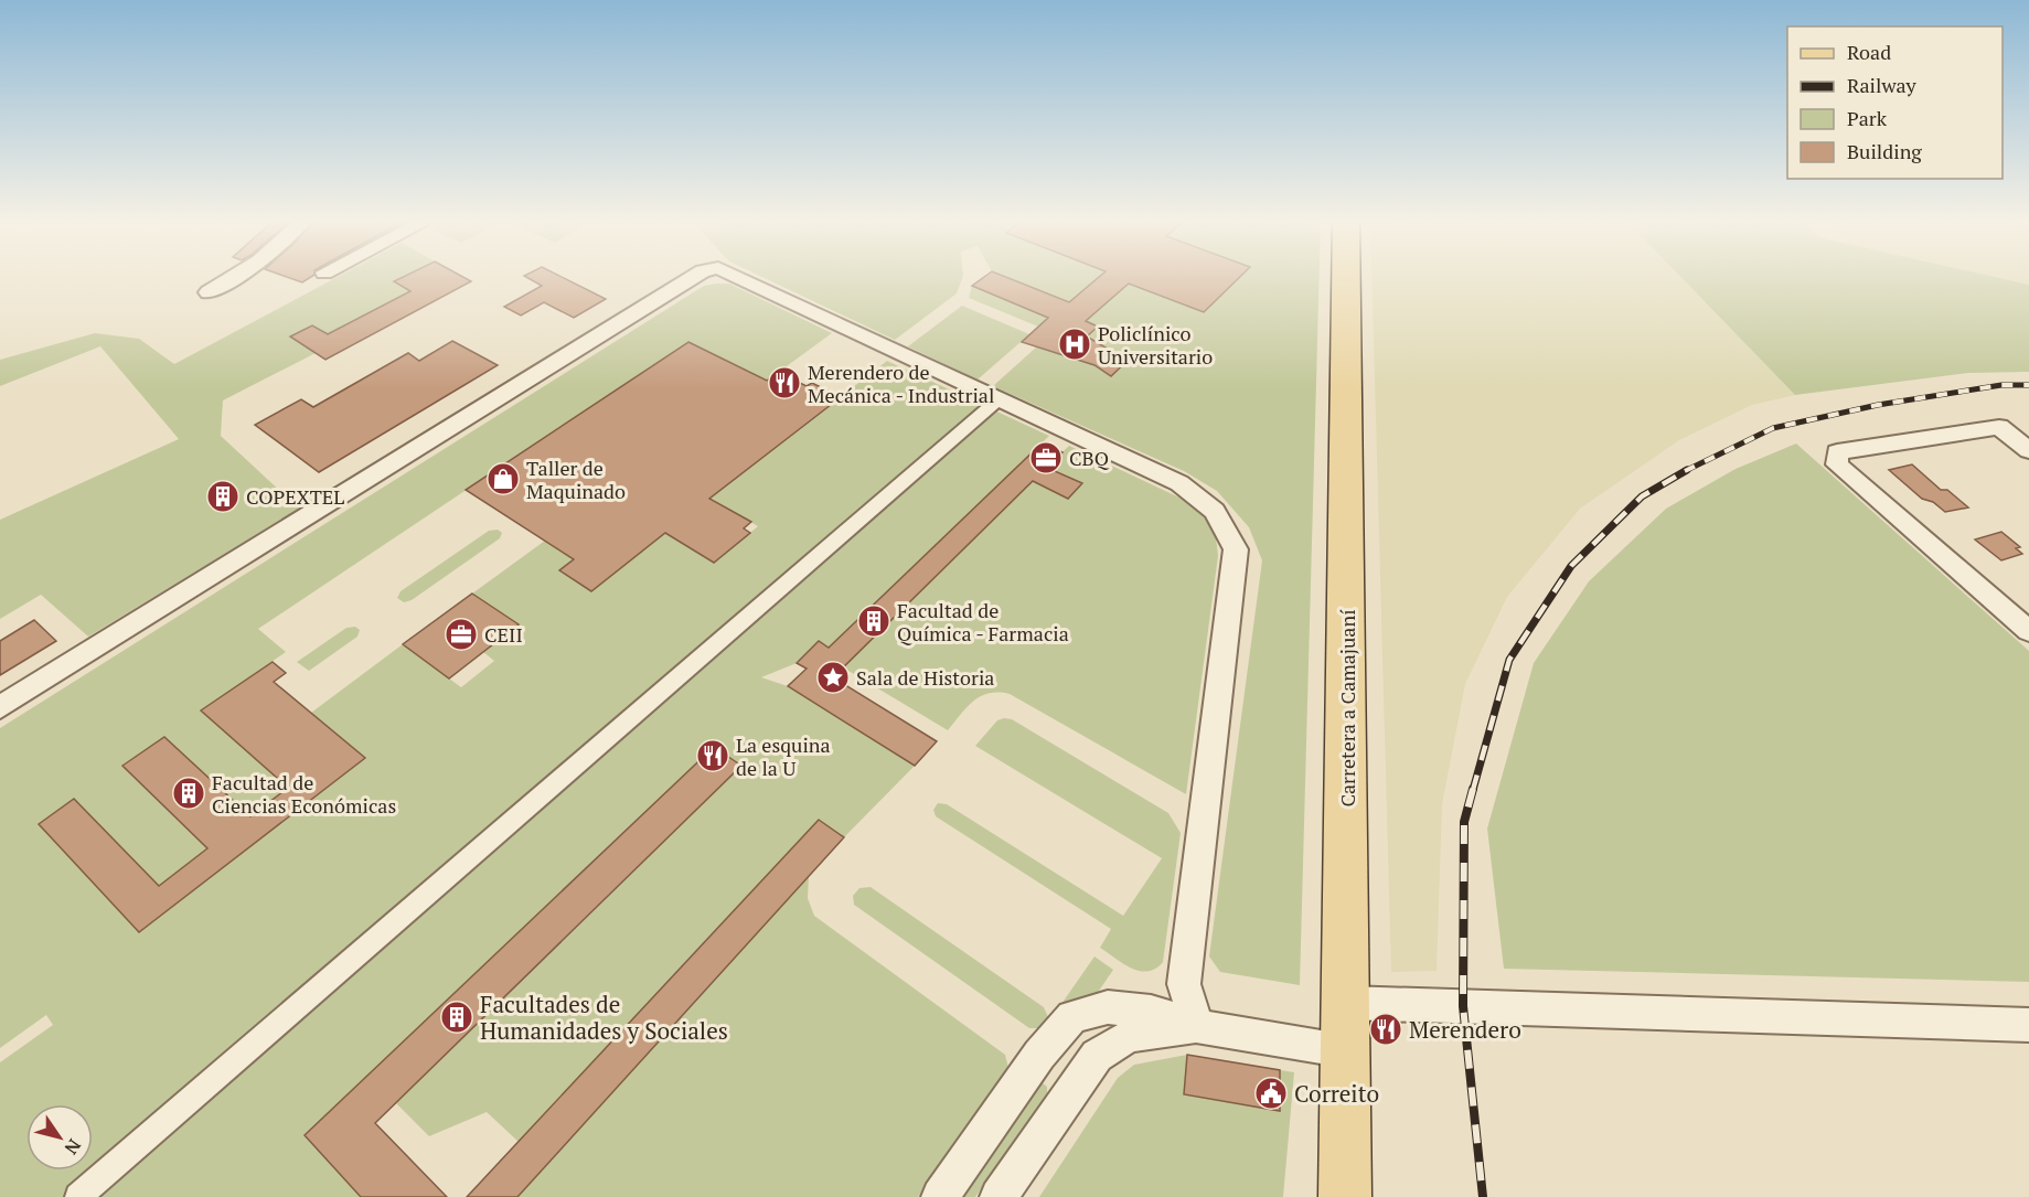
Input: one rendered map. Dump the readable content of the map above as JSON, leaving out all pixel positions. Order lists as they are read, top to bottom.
{
  "streets": {
    "main road": ["Carretera a Camajuaní"]
  },
  "places": {
    "hospital": ["Policlínico Universitario"],
    "restaurant": ["Merendero de Mecánica - Industrial", "La esquina de la U", "Merendero"],
    "office": ["CBQ", "CEII"],
    "shop": ["Taller de Maquinado"],
    "building": [
      "COPEXTEL",
      "Facultad de Química - Farmacia",
      "Facultad de Ciencias Económicas",
      "Facultades de Humanidades y Sociales"
    ],
    "place": ["Sala de Historia"],
    "public building": ["Correito"]
  },
  "legend": [
    "Road",
    "Railway",
    "Park",
    "Building"
  ],
  "north": "bottom right"
}
